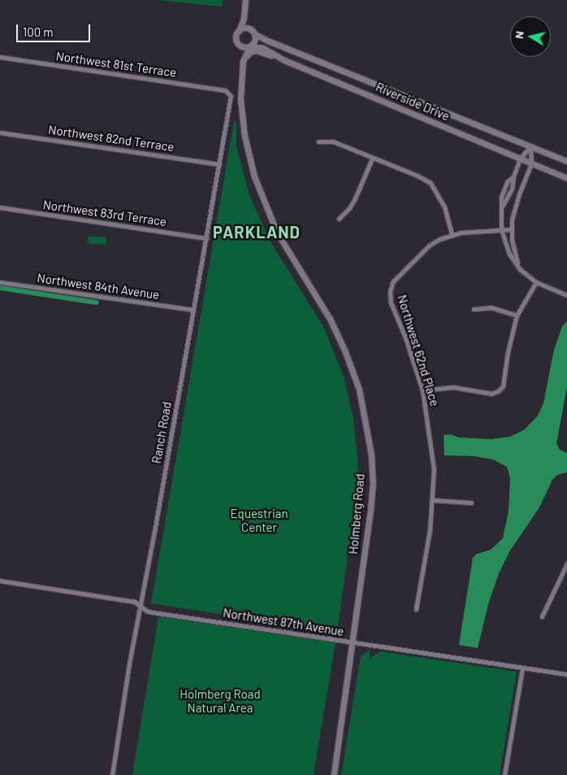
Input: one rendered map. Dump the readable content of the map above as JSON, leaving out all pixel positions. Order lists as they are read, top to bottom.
{
  "streets": {
    "street": [
      "Northwest 81st Terrace",
      "Riverside Drive",
      "Northwest 82nd Terrace",
      "Northwest 83rd Terrace",
      "Northwest 84th Avenue",
      "Northwest 62nd Place",
      "Ranch Road",
      "Holmberg Road",
      "Northwest 87th Avenue"
    ]
  },
  "crossings": [
    ["Northwest 81st Terrace", "Ranch Road"],
    ["Riverside Drive", "Holmberg Road"],
    ["Northwest 82nd Terrace", "Ranch Road"],
    ["Northwest 83rd Terrace", "Ranch Road"],
    ["Northwest 84th Avenue", "Ranch Road"],
    ["Ranch Road", "Northwest 87th Avenue"],
    ["Holmberg Road", "Northwest 87th Avenue"]
  ],
  "districts": ["PARKLAND"],
  "parks": ["Equestrian Center", "Holmberg Road Natural Area"],
  "scale_bar": "100 m",
  "north": "left"
}
